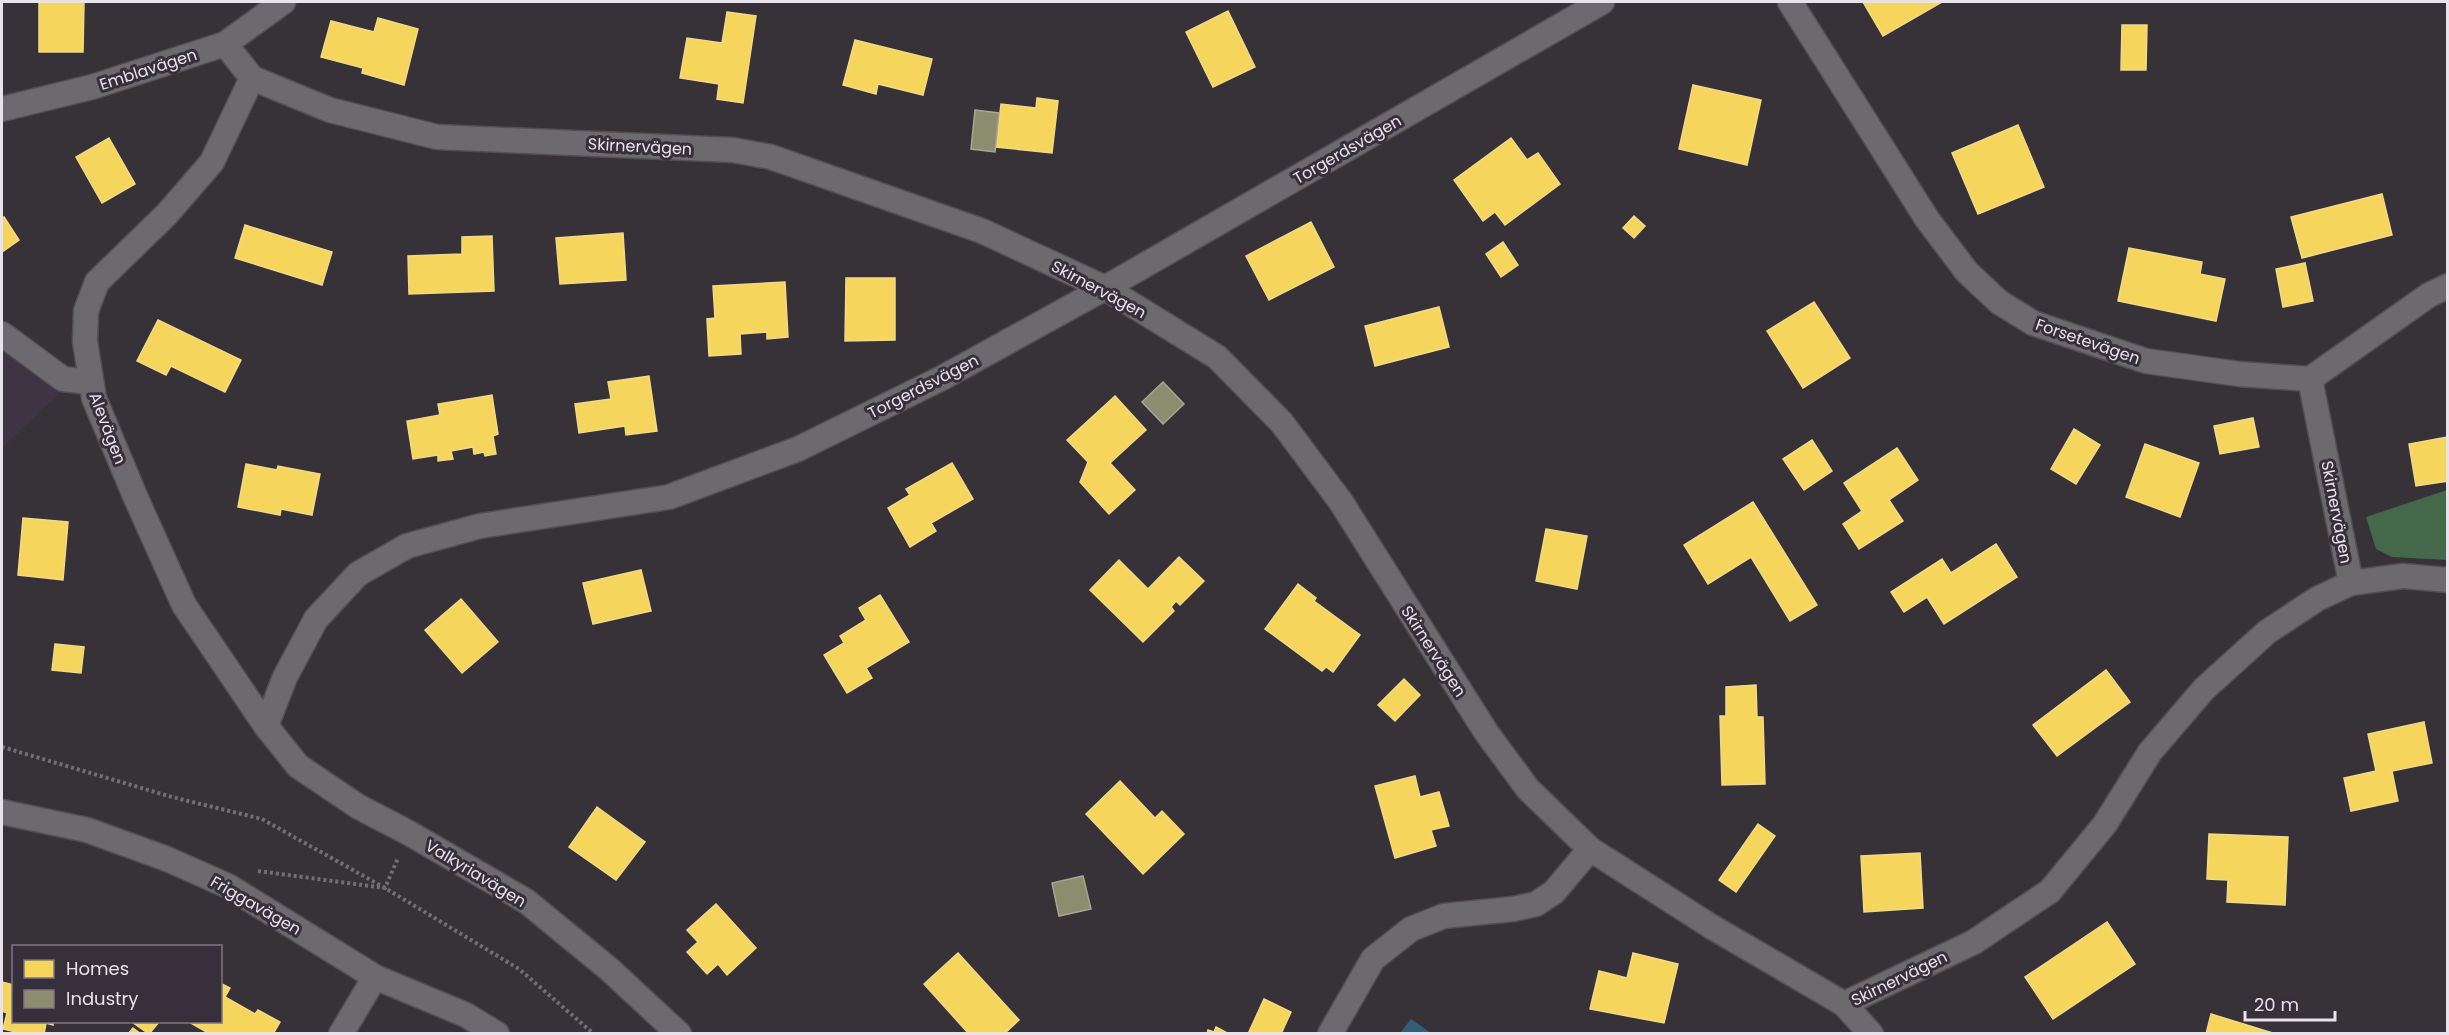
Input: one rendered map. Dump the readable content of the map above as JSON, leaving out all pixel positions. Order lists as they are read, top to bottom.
{
  "streets": {
    "street": [
      "Emblavägen",
      "Skirnervägen",
      "Torgerdsvägen",
      "Forsetevägen",
      "Alevägen",
      "Valkyriavägen",
      "Friggavägen"
    ]
  },
  "crossings": [
    ["Emblavägen", "Skirnervägen"],
    ["Skirnervägen", "Torgerdsvägen"],
    ["Skirnervägen", "Forsetevägen"],
    ["Skirnervägen", "Alevägen"],
    ["Torgerdsvägen", "Alevägen"],
    ["Torgerdsvägen", "Valkyriavägen"],
    ["Alevägen", "Valkyriavägen"]
  ],
  "legend": ["Homes", "Industry"],
  "scale_bar": "20 m"
}
